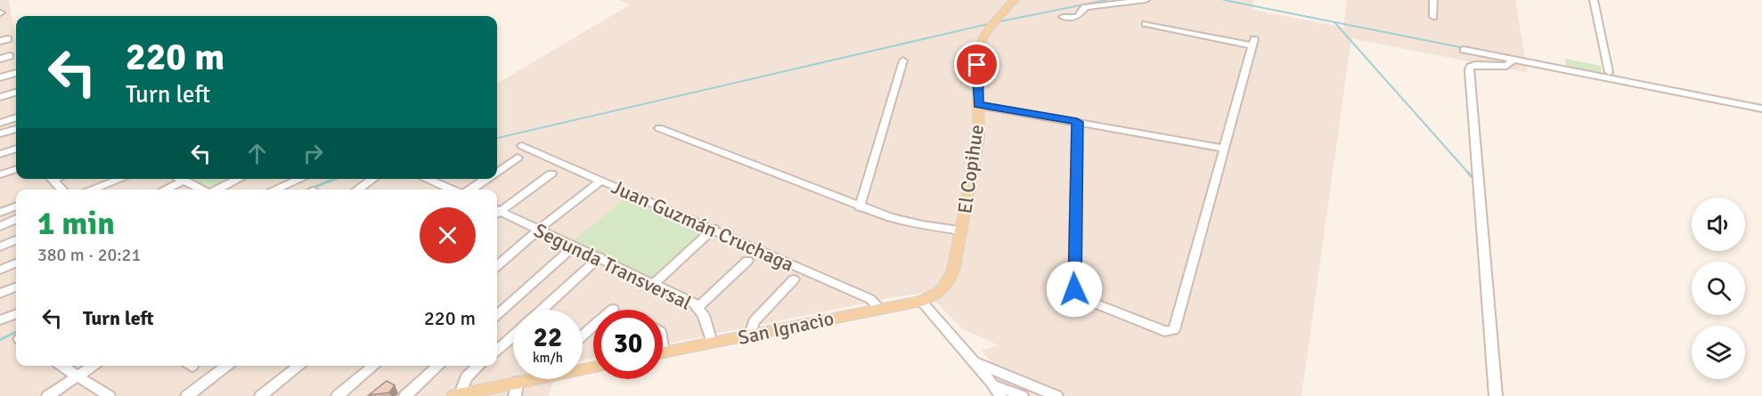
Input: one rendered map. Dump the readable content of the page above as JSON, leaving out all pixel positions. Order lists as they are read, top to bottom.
{
  "streets": {
    "main road": ["El Copihue", "San Ignacio"],
    "street": ["Juan Guzmán Cruchaga", "Segunda Transversal"]
  },
  "crossings": [
    ["El Copihue", "San Ignacio"],
    ["Juan Guzmán Cruchaga", "San Ignacio"],
    ["Segunda Transversal", "San Ignacio"]
  ],
  "page": {
    "turn": ["220 m", "Turn left"],
    "heading": ["1 min", "380 m · 20:21"],
    "list": [
      {
        "name": "Turn left",
        "value": "220 m"
      }
    ],
    "speed": "22 km/h",
    "limit": "30"
  }
}
